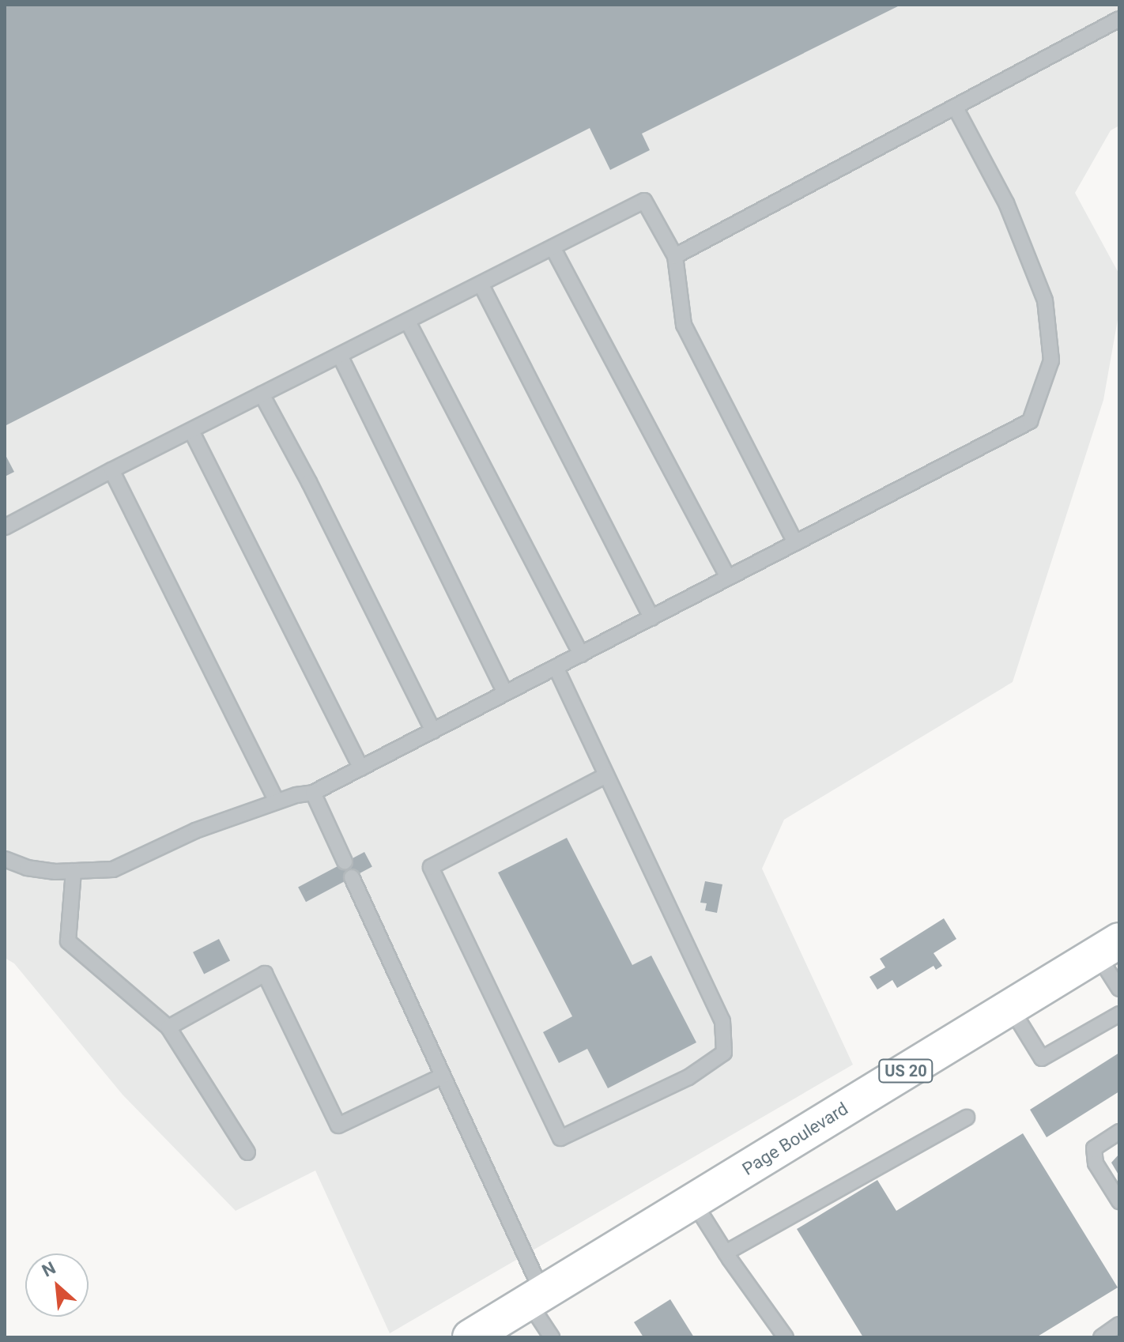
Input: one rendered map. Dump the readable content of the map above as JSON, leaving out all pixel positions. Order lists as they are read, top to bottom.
{
  "streets": {
    "main road": ["US 20", "Page Boulevard"]
  },
  "north": "top left"
}
